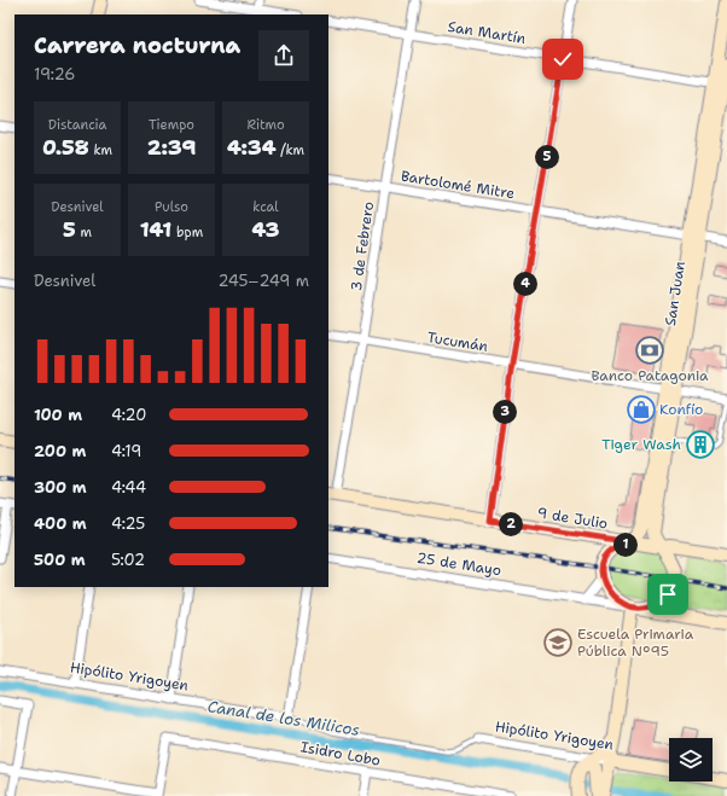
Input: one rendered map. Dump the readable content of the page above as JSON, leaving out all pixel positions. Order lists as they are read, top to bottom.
{
  "streets": {
    "main road": [
      "San Juan",
      "9 de Julio",
      "25 de Mayo",
      "Hipólito Yrigoyen"
    ],
    "street": [
      "San Martín",
      "Bartolomé Mitre",
      "3 de Febrero",
      "Tucumán",
      "Isidro Lobo"
    ]
  },
  "crossings": [
    ["San Martín", "3 de Febrero"],
    ["San Martín", "San Juan"],
    ["Bartolomé Mitre", "3 de Febrero"],
    ["Bartolomé Mitre", "San Juan"],
    ["3 de Febrero", "Tucumán"],
    ["3 de Febrero", "9 de Julio"],
    ["San Juan", "Tucumán"],
    ["San Juan", "9 de Julio"],
    ["San Juan", "25 de Mayo"],
    ["9 de Julio", "25 de Mayo"]
  ],
  "water": ["Canal de los Milicos"],
  "places": {
    "bank": ["Banco Patagonia"],
    "shop": ["Konfío"],
    "building": ["Tiger Wash"],
    "school or university": ["Escuela Primaria Pública Nº95"]
  },
  "page": {
    "heading": ["Carrera nocturna", "19:26"],
    "stats": [
      ["Distancia", "0.58 km"],
      ["Tiempo", "2:39"],
      ["Ritmo", "4:34 /km"],
      ["Desnivel", "5 m"],
      ["Pulso", "141 bpm"],
      ["kcal", "43"]
    ],
    "pins": [
      "5",
      "4",
      "3",
      "2",
      "1"
    ],
    "chart": ["Desnivel", "245–249 m"],
    "list": [
      {
        "name": "100 m",
        "note": "4:20"
      },
      {
        "name": "200 m",
        "note": "4:19"
      },
      {
        "name": "300 m",
        "note": "4:44"
      },
      {
        "name": "400 m",
        "note": "4:25"
      },
      {
        "name": "500 m",
        "note": "5:02"
      }
    ]
  }
}
